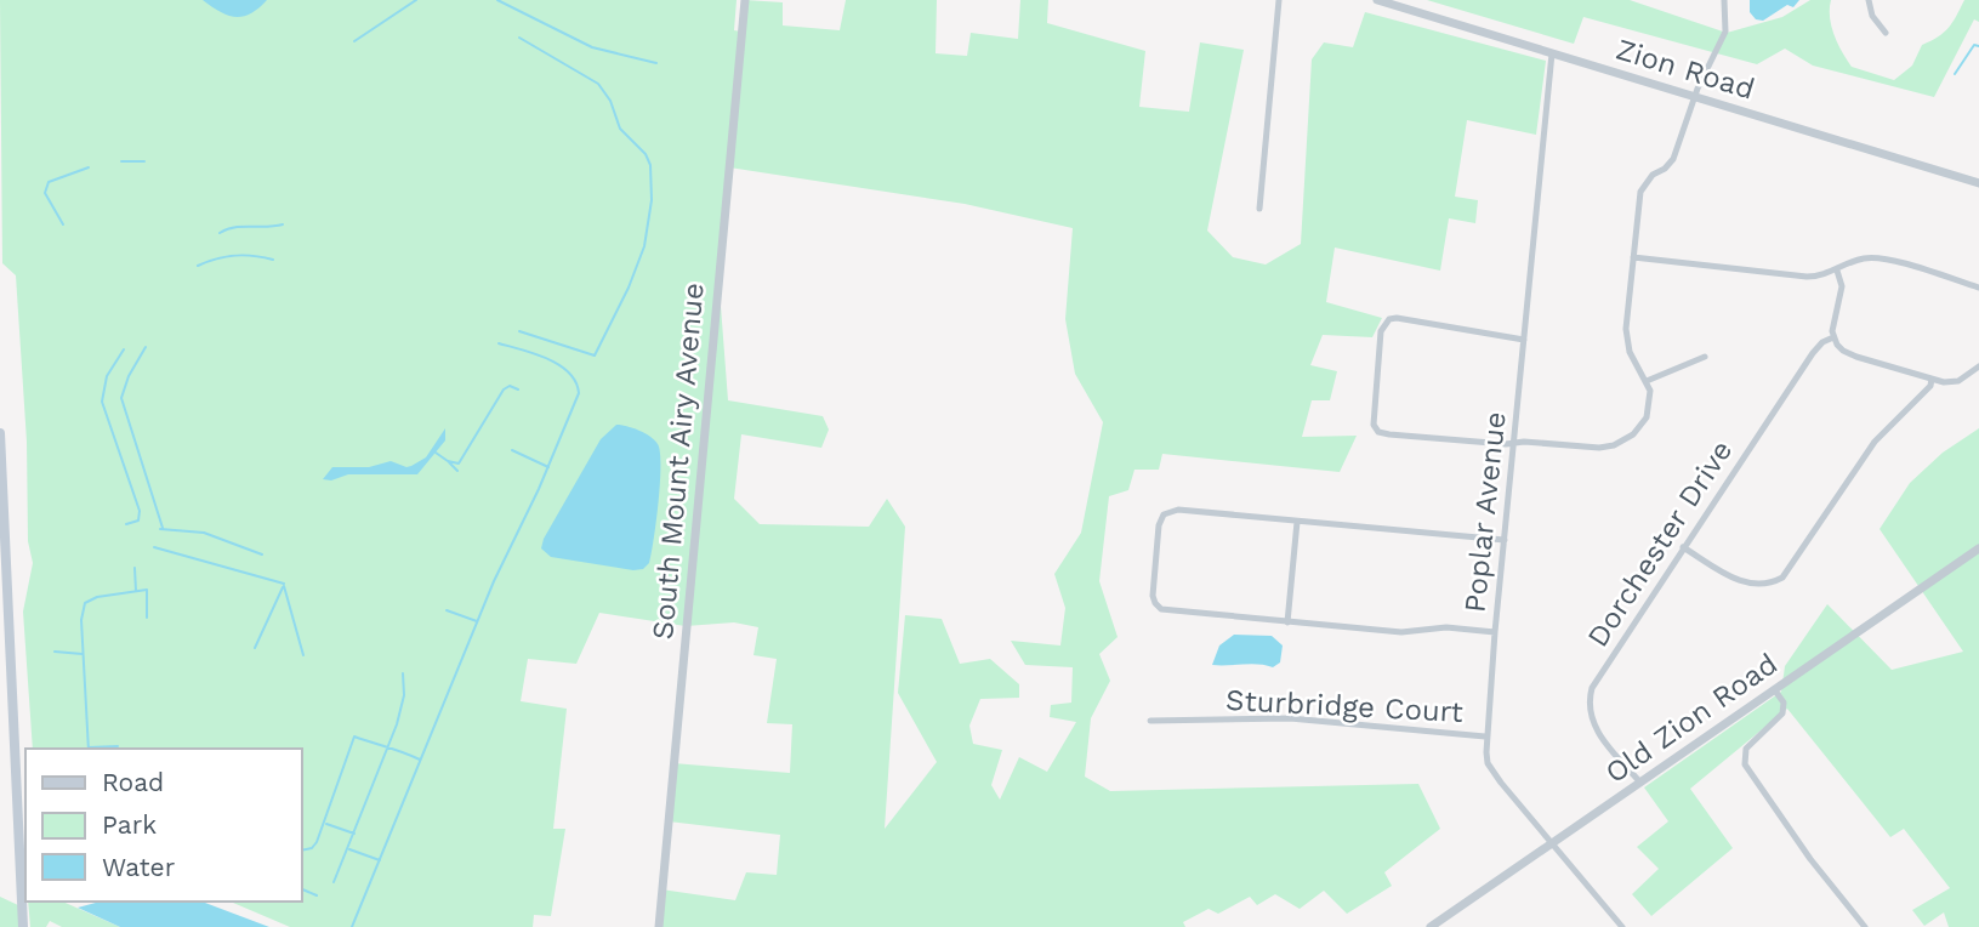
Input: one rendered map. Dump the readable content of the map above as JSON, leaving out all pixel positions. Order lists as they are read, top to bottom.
{
  "streets": {
    "street": [
      "Zion Road",
      "South Mount Airy Avenue",
      "Poplar Avenue",
      "Dorchester Drive",
      "Sturbridge Court",
      "Old Zion Road"
    ]
  },
  "crossings": [
    ["Zion Road", "Poplar Avenue"],
    ["Poplar Avenue", "Sturbridge Court"],
    ["Poplar Avenue", "Old Zion Road"],
    ["Dorchester Drive", "Old Zion Road"]
  ],
  "legend": ["Road", "Park", "Water"]
}
